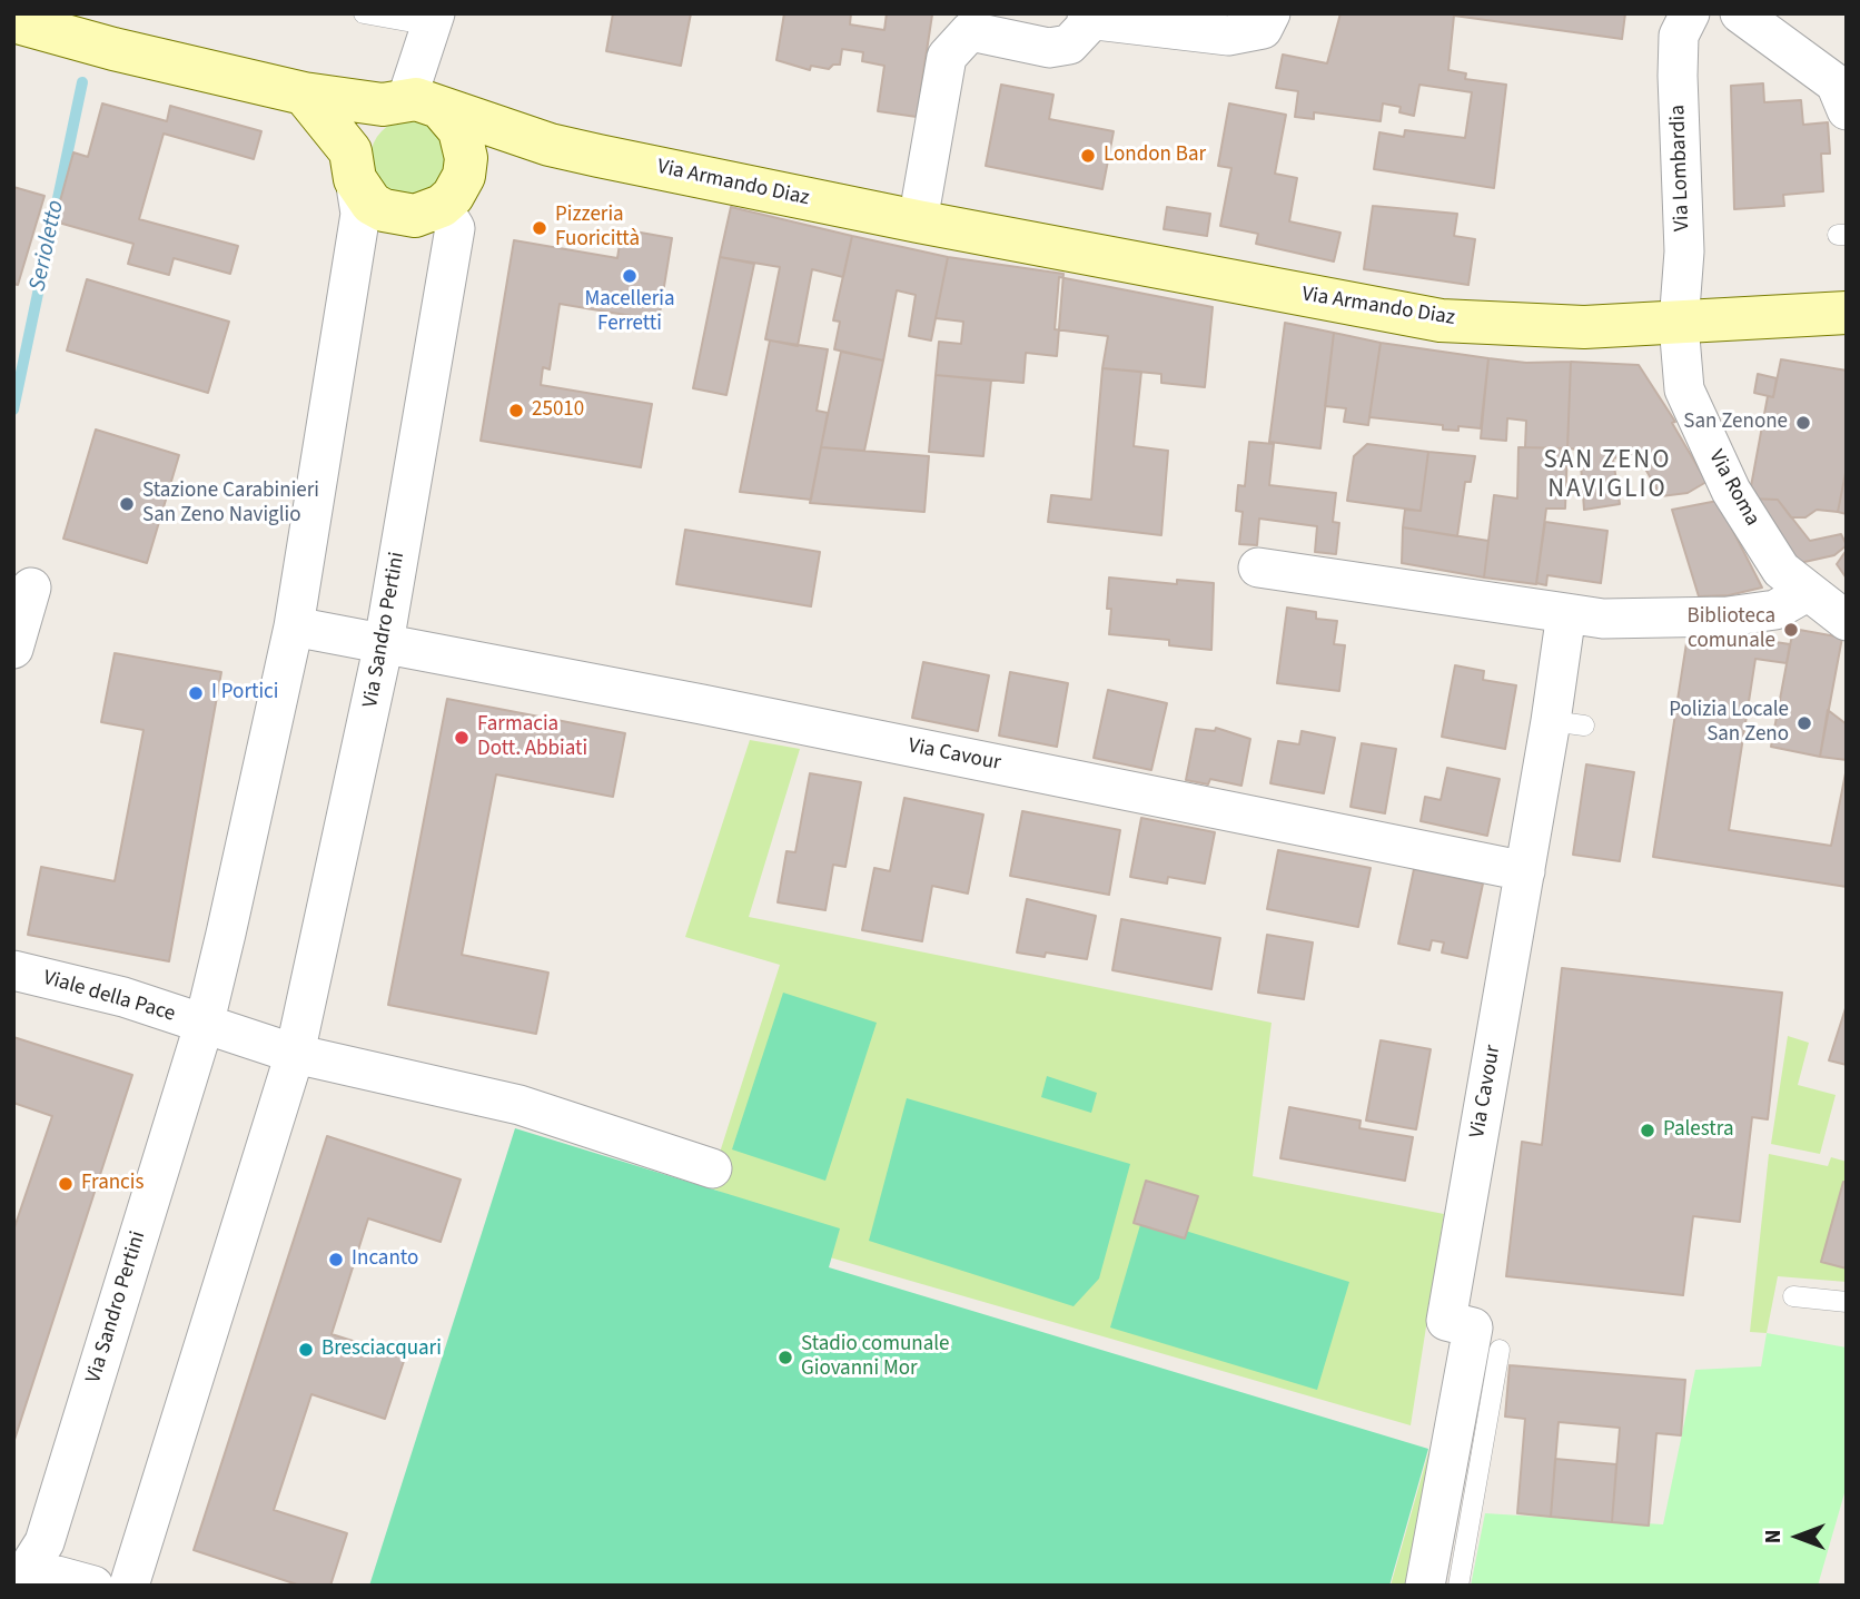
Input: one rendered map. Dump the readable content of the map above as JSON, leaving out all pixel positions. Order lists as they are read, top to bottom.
{
  "streets": {
    "main road": ["Via Armando Diaz"],
    "street": [
      "Via Lombardia",
      "Via Roma",
      "Via Sandro Pertini",
      "Via Cavour",
      "Viale della Pace"
    ]
  },
  "crossings": [
    ["Via Lombardia", "Via Armando Diaz"],
    ["Via Lombardia", "Via Roma"],
    ["Via Armando Diaz", "Via Roma"],
    ["Via Armando Diaz", "Via Sandro Pertini"],
    ["Via Sandro Pertini", "Via Cavour"],
    ["Via Sandro Pertini", "Viale della Pace"]
  ],
  "districts": ["SAN ZENO NAVIGLIO"],
  "water": ["Serioletto"],
  "places": [
    "London Bar",
    "Pizzeria Fuoricittà",
    "Macelleria Ferretti",
    "25010",
    "San Zenone",
    "Stazione Carabinieri San Zeno Naviglio",
    "Biblioteca comunale",
    "I Portici",
    "Polizia Locale San Zeno",
    "Farmacia Dott. Abbiati",
    "Palestra",
    "Francis",
    "Incanto",
    "Bresciacquari",
    "Stadio comunale Giovanni Mor"
  ],
  "north": "left"
}
